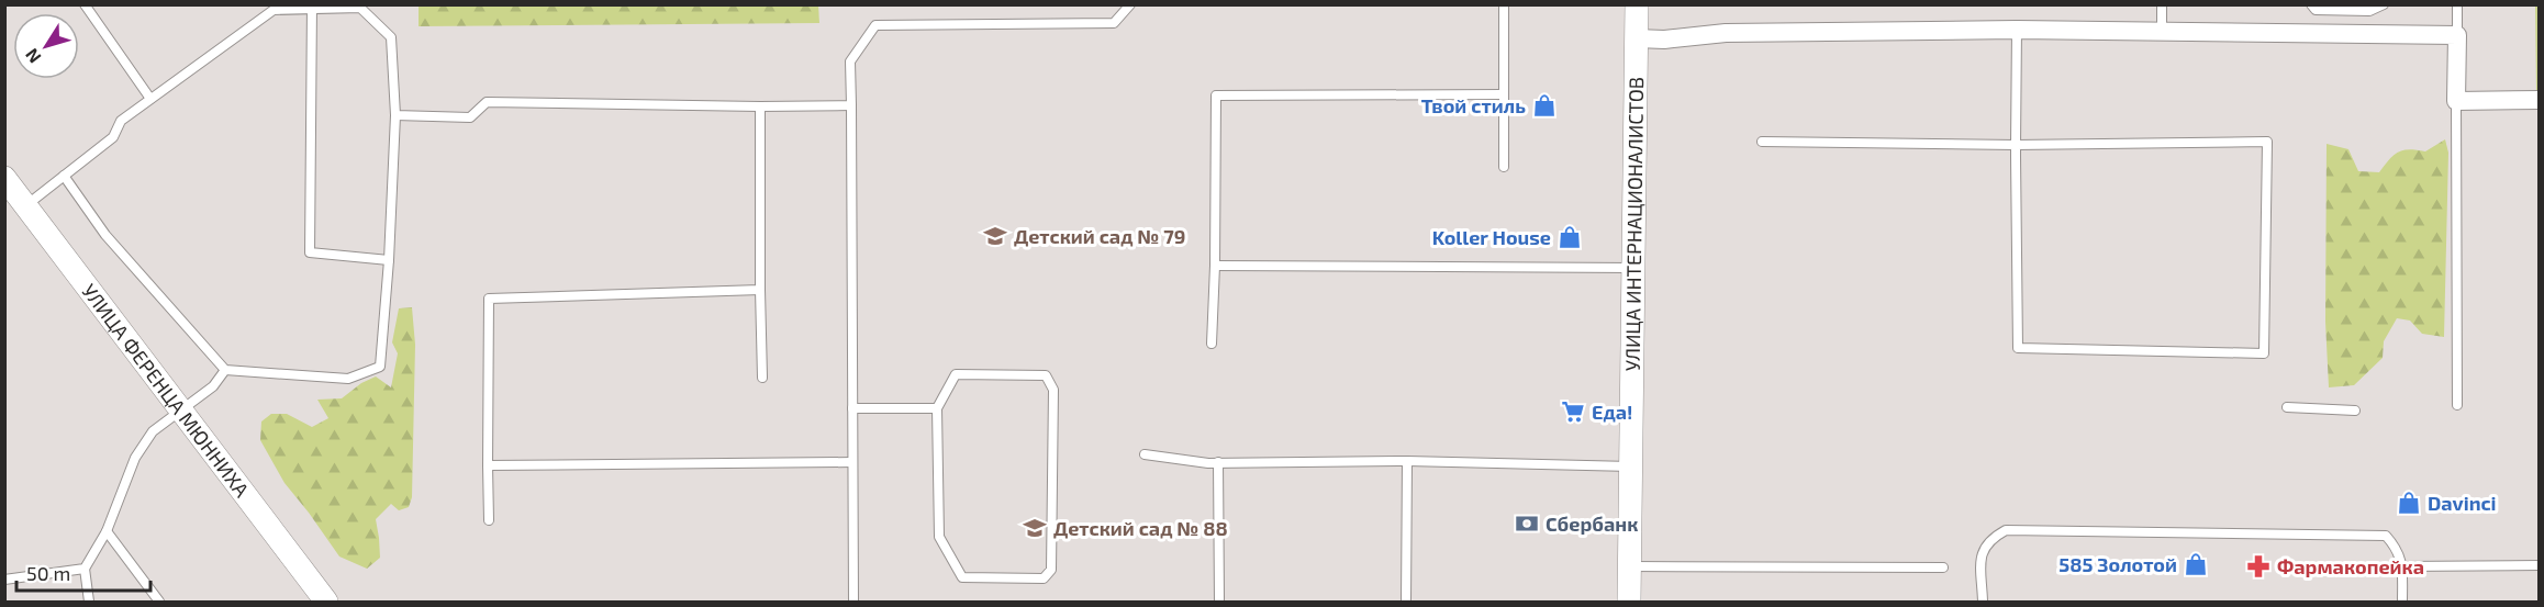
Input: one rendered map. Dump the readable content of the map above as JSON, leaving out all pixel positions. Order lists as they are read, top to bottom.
{
  "streets": {
    "street": ["УЛИЦА ИНТЕРНАЦИОНАЛИСТОВ", "УЛИЦА ФЕРЕНЦА МЮННИХА"]
  },
  "places": {
    "shop": [
      "Твой стиль",
      "Koller House",
      "Davinci",
      "585 Золотой"
    ],
    "school or university": ["Детский сад № 79", "Детский сад № 88"],
    "supermarket": ["Еда!"],
    "bank": ["Сбербанк"],
    "pharmacy": ["Фармакопейка"]
  },
  "scale_bar": "50 m",
  "north": "bottom left"
}
